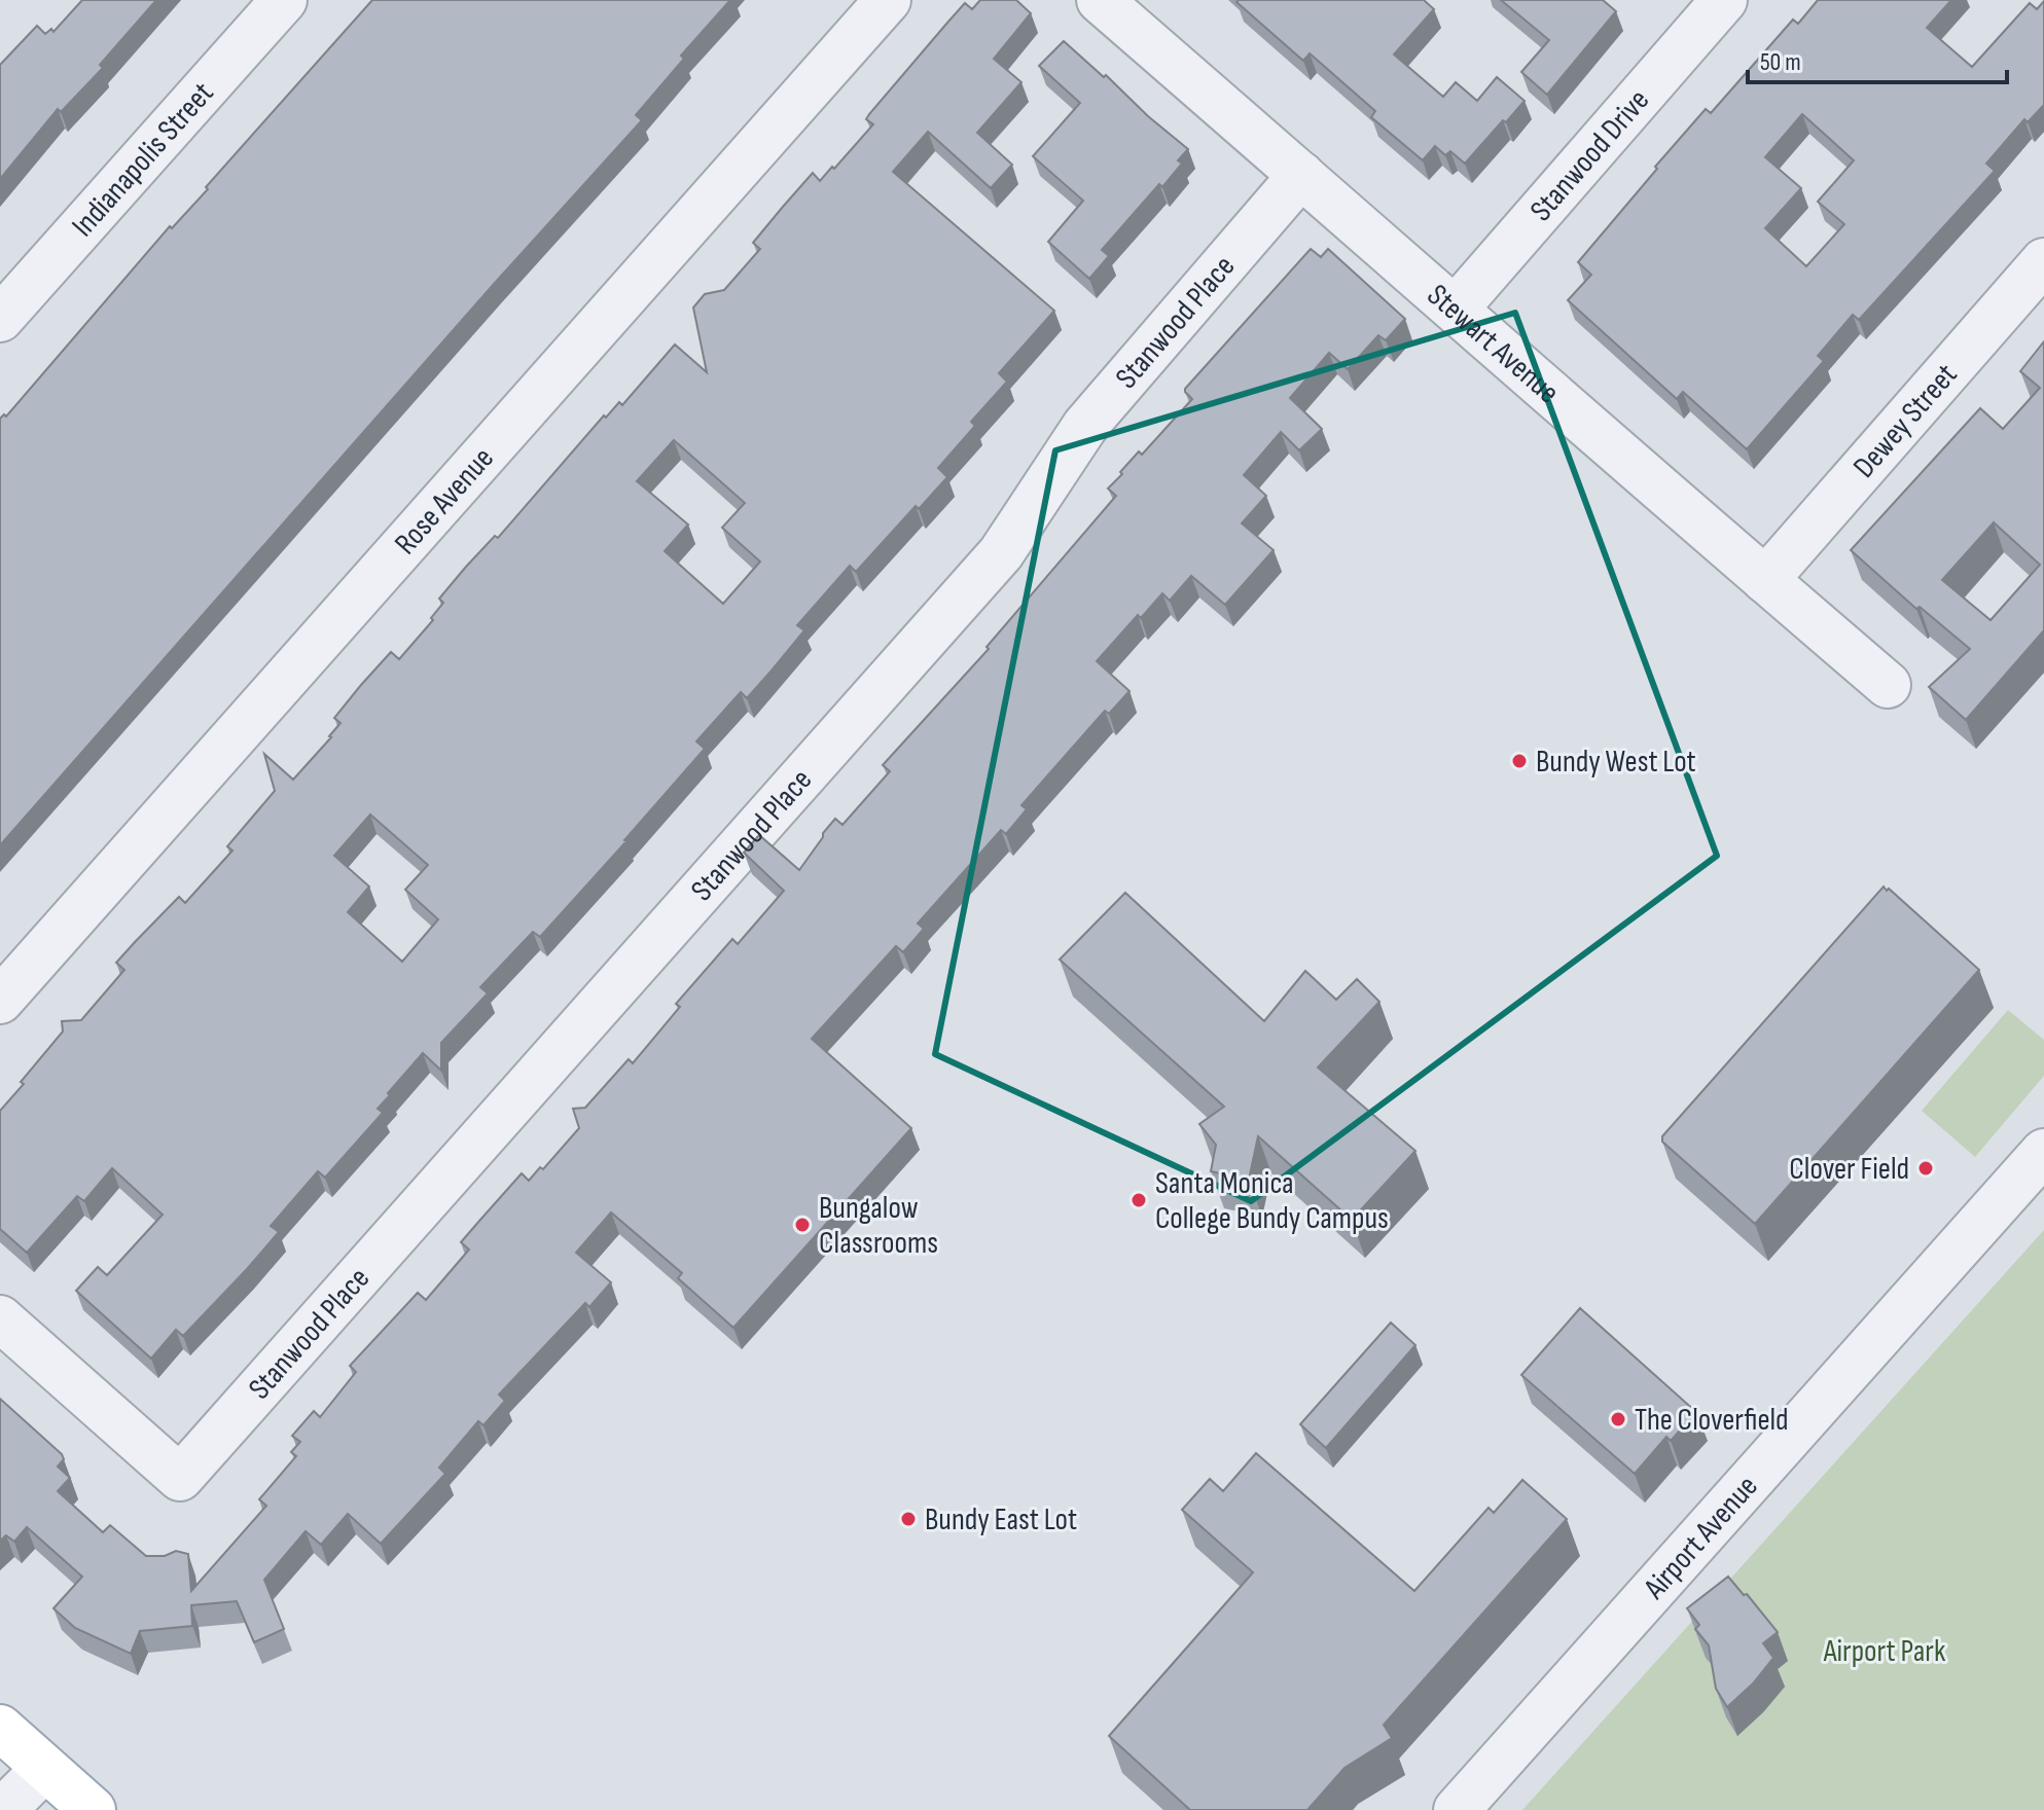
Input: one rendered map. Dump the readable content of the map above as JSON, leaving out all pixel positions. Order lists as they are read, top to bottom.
{
  "streets": {
    "street": [
      "Stanwood Drive",
      "Indianapolis Street",
      "Stanwood Place",
      "Stewart Avenue",
      "Dewey Street",
      "Rose Avenue",
      "Airport Avenue"
    ]
  },
  "crossings": [
    ["Stanwood Drive", "Stewart Avenue"],
    ["Stanwood Place", "Stewart Avenue"],
    ["Stewart Avenue", "Dewey Street"]
  ],
  "parks": ["Airport Park"],
  "places": [
    "Bundy West Lot",
    "Clover Field",
    "Santa Monica College Bundy Campus",
    "Bungalow Classrooms",
    "The Cloverfield",
    "Bundy East Lot"
  ],
  "scale_bar": "50 m"
}
